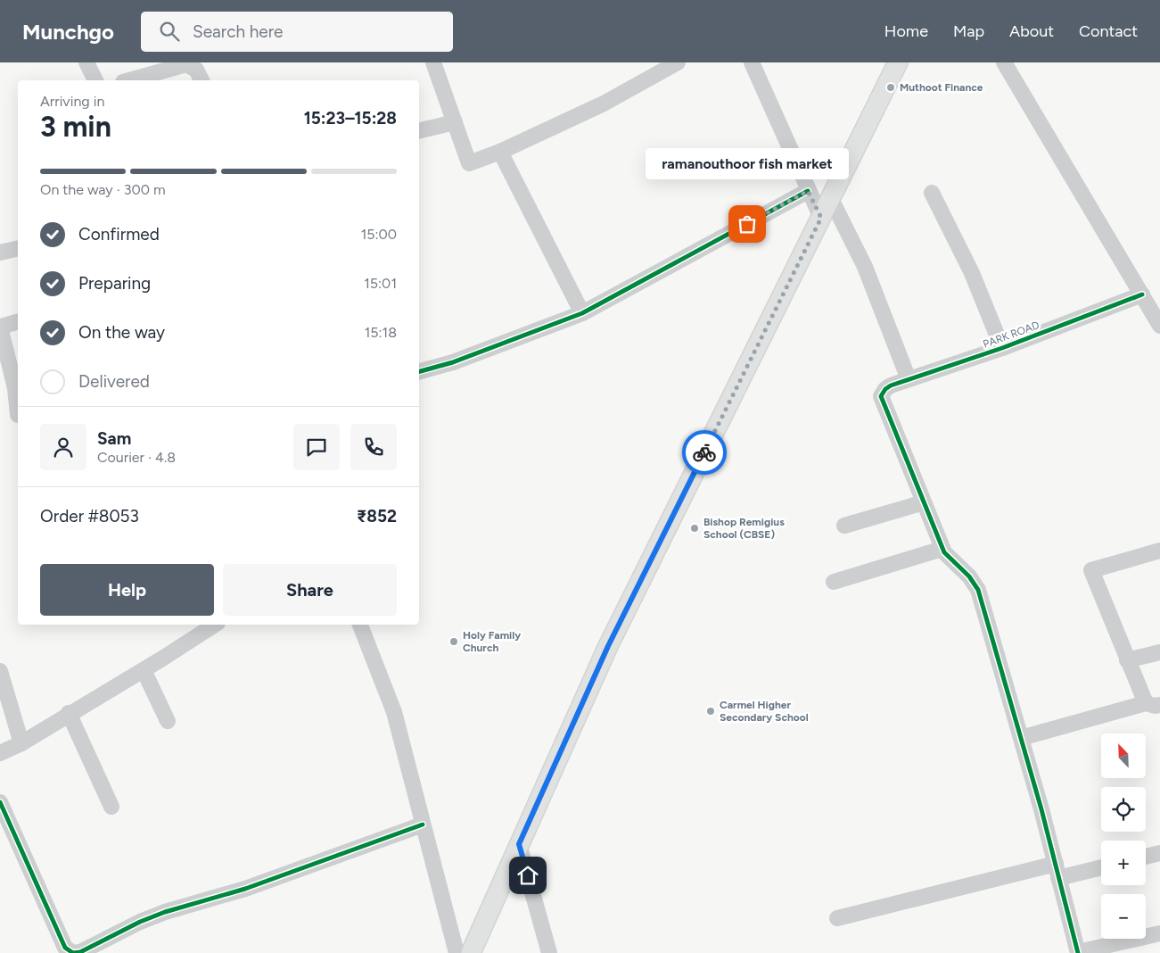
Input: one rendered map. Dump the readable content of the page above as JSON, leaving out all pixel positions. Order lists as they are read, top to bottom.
{
  "streets": {
    "street": ["PARK ROAD"]
  },
  "places": [
    "Muthoot Finance",
    "ramanouthoor fish market",
    "Bishop Remigius School (CBSE)",
    "Holy Family Church",
    "Carmel Higher Secondary School"
  ],
  "north": "top left",
  "page": {
    "header": "Munchgo",
    "search": "Search here",
    "nav": [
      "Home",
      "Map",
      "About",
      "Contact"
    ],
    "heading": ["3 min", "Arriving in", "15:23–15:28"],
    "panel": [
      "Sam",
      "Courier · 4.8",
      "Order #8053",
      "₹852"
    ],
    "bubble": "ramanouthoor fish market",
    "bar": "On the way · 300 m",
    "list": [
      ["Confirmed", "15:00"],
      ["Preparing", "15:01"],
      ["On the way", "15:18"],
      "Delivered"
    ],
    "buttons": ["Help", "Share"],
    "map_buttons": ["+", "−"]
  }
}
